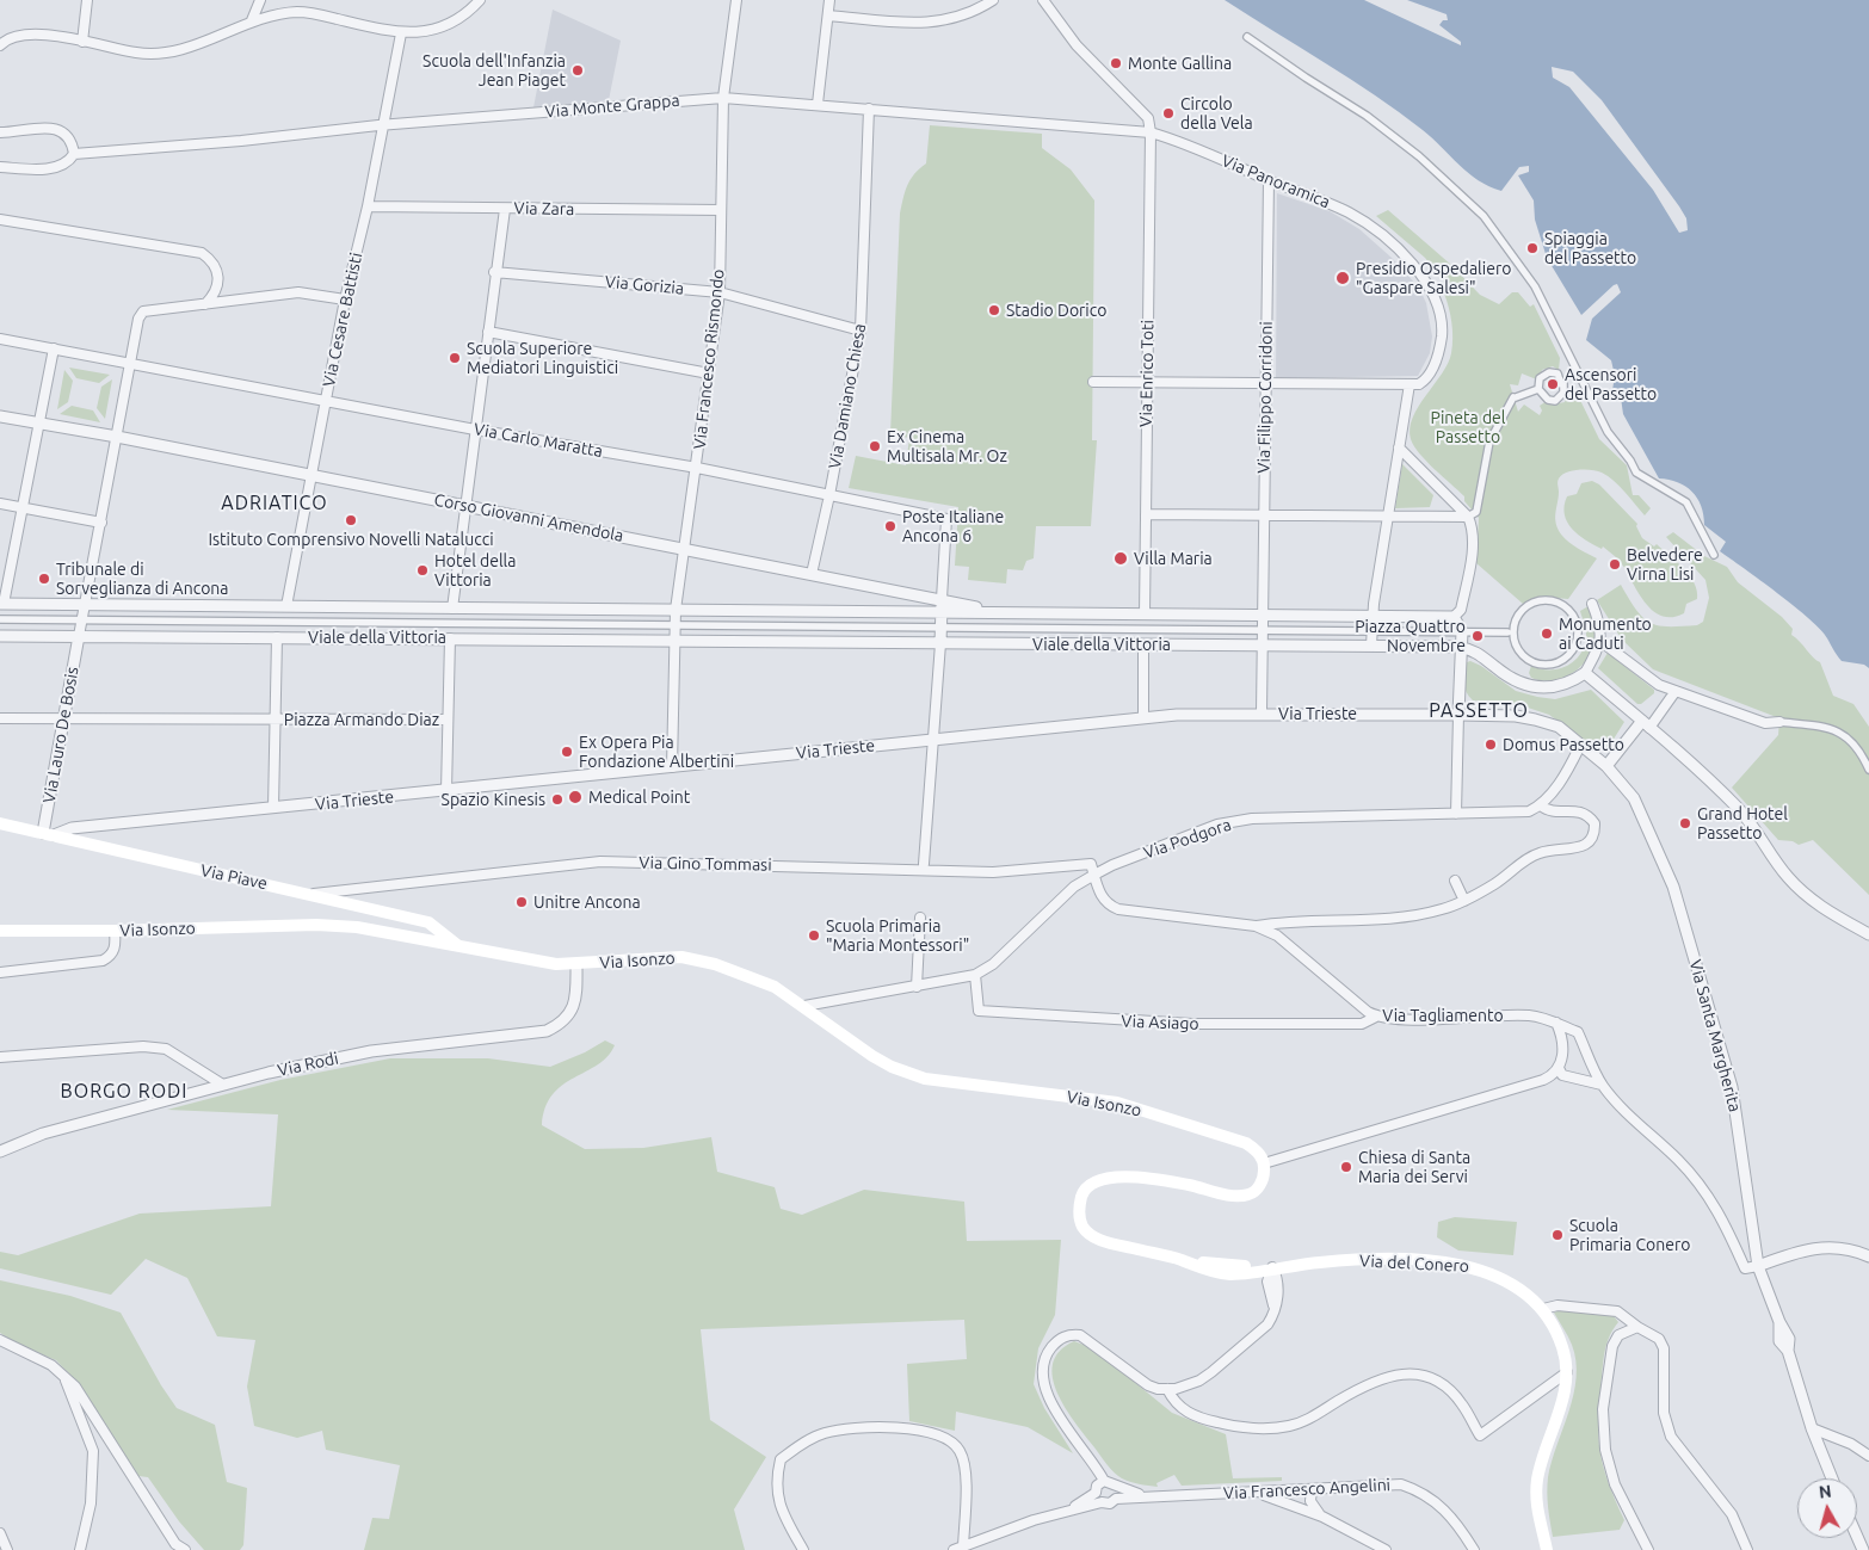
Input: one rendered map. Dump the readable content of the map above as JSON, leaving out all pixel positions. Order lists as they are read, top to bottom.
{
  "streets": {
    "main road": ["Via Piave", "Via Isonzo", "Via del Conero"],
    "street": [
      "Via Monte Grappa",
      "Via Panoramica",
      "Via Zara",
      "Via Gorizia",
      "Via Cesare Battisti",
      "Via Francesco Rismondo",
      "Via Enrico Toti",
      "Via Damiano Chiesa",
      "Via Filippo Corridoni",
      "Via Carlo Maratta",
      "Corso Giovanni Amendola",
      "Viale della Vittoria",
      "Via Trieste",
      "Piazza Armando Diaz",
      "Via Lauro De Bosis",
      "Via Podgora",
      "Via Gino Tommasi",
      "Via Tagliamento",
      "Via Asiago",
      "Via Santa Margherita",
      "Via Rodi",
      "Via Francesco Angelini"
    ]
  },
  "crossings": [
    ["Via Monte Grappa", "Via Panoramica"],
    ["Via Monte Grappa", "Via Cesare Battisti"],
    ["Via Monte Grappa", "Via Francesco Rismondo"],
    ["Via Monte Grappa", "Via Enrico Toti"],
    ["Via Monte Grappa", "Via Damiano Chiesa"],
    ["Via Panoramica", "Via Enrico Toti"],
    ["Via Panoramica", "Via Filippo Corridoni"],
    ["Via Zara", "Via Cesare Battisti"],
    ["Via Zara", "Via Francesco Rismondo"],
    ["Via Gorizia", "Via Francesco Rismondo"],
    ["Via Gorizia", "Via Damiano Chiesa"],
    ["Via Cesare Battisti", "Via Carlo Maratta"],
    ["Via Cesare Battisti", "Corso Giovanni Amendola"],
    ["Via Cesare Battisti", "Viale della Vittoria"],
    ["Via Francesco Rismondo", "Via Carlo Maratta"],
    ["Via Francesco Rismondo", "Corso Giovanni Amendola"],
    ["Via Francesco Rismondo", "Viale della Vittoria"],
    ["Via Enrico Toti", "Viale della Vittoria"],
    ["Via Damiano Chiesa", "Via Carlo Maratta"],
    ["Via Damiano Chiesa", "Corso Giovanni Amendola"],
    ["Via Filippo Corridoni", "Viale della Vittoria"],
    ["Via Carlo Maratta", "Corso Giovanni Amendola"],
    ["Corso Giovanni Amendola", "Viale della Vittoria"],
    ["Viale della Vittoria", "Piazza Armando Diaz"],
    ["Viale della Vittoria", "Via Lauro De Bosis"],
    ["Via Trieste", "Via Lauro De Bosis"],
    ["Via Trieste", "Via Piave"],
    ["Via Trieste", "Via Santa Margherita"],
    ["Via Lauro De Bosis", "Via Piave"],
    ["Via Podgora", "Via Gino Tommasi"],
    ["Via Podgora", "Via Isonzo"],
    ["Via Podgora", "Via Tagliamento"],
    ["Via Podgora", "Via Asiago"],
    ["Via Gino Tommasi", "Via Piave"],
    ["Via Gino Tommasi", "Via Tagliamento"],
    ["Via Piave", "Via Isonzo"],
    ["Via Isonzo", "Via Rodi"],
    ["Via Isonzo", "Via del Conero"],
    ["Via Tagliamento", "Via Asiago"],
    ["Via Tagliamento", "Via Santa Margherita"]
  ],
  "districts": ["ADRIATICO", "PASSETTO", "BORGO RODI"],
  "parks": ["Pineta del Passetto"],
  "places": [
    "Monte Gallina",
    "Scuola dell'Infanzia Jean Piaget",
    "Circolo della Vela",
    "Spiaggia del Passetto",
    "Presidio Ospedaliero \"Gaspare Salesi\"",
    "Stadio Dorico",
    "Scuola Superiore Mediatori Linguistici",
    "Ascensori del Passetto",
    "Ex Cinema Multisala Mr. Oz",
    "Istituto Comprensivo Novelli Natalucci",
    "Poste Italiane Ancona 6",
    "Villa Maria",
    "Belvedere Virna Lisi",
    "Hotel della Vittoria",
    "Tribunale di Sorveglianza di Ancona",
    "Monumento ai Caduti",
    "Piazza Quattro Novembre",
    "Domus Passetto",
    "Ex Opera Pia Fondazione Albertini",
    "Medical Point",
    "Spazio Kinesis",
    "Grand Hotel Passetto",
    "Unitre Ancona",
    "Scuola Primaria \"Maria Montessori\"",
    "Chiesa di Santa Maria dei Servi",
    "Scuola Primaria Conero"
  ],
  "north": "top"
}
